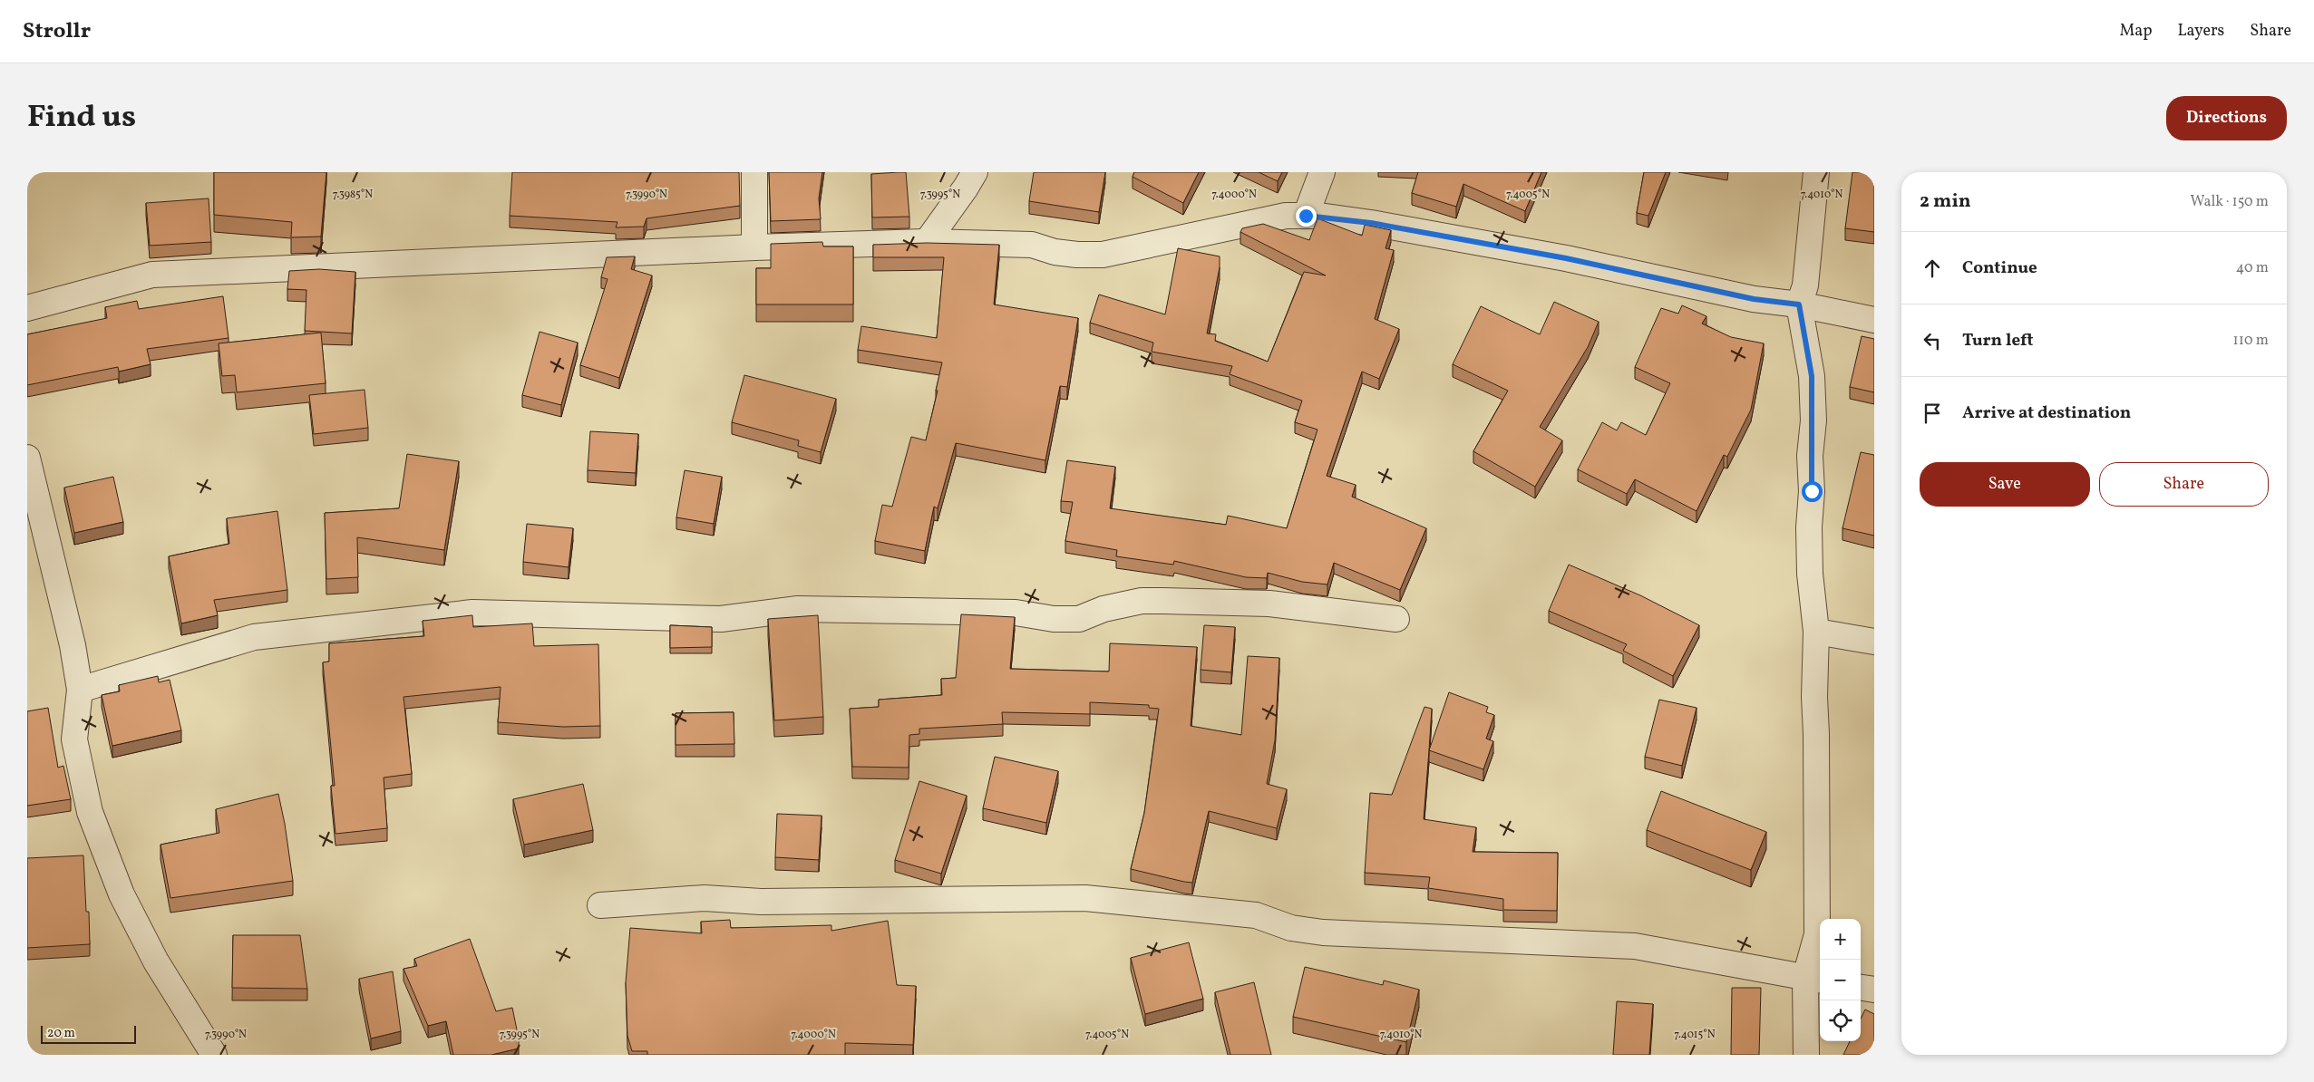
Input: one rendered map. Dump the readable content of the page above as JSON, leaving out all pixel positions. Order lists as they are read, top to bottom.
{
  "scale_bar": "20 m",
  "page": {
    "header": "Strollr",
    "nav": ["Map", "Layers", "Share"],
    "title": "Find us",
    "buttons": [
      "Directions",
      ["Save", "Share"]
    ],
    "heading": ["2 min", "Walk · 150 m"],
    "list": [
      ["Continue", "40 m"],
      ["Turn left", "110 m"],
      "Arrive at destination"
    ],
    "map_buttons": ["+", "−"],
    "scale": "20 m"
  },
  "coordinates": [
    "7.3985°N",
    "7.3990°N",
    "7.3995°N",
    "7.4000°N",
    "7.4005°N",
    "7.4010°N",
    "7.4015°N"
  ]
}
